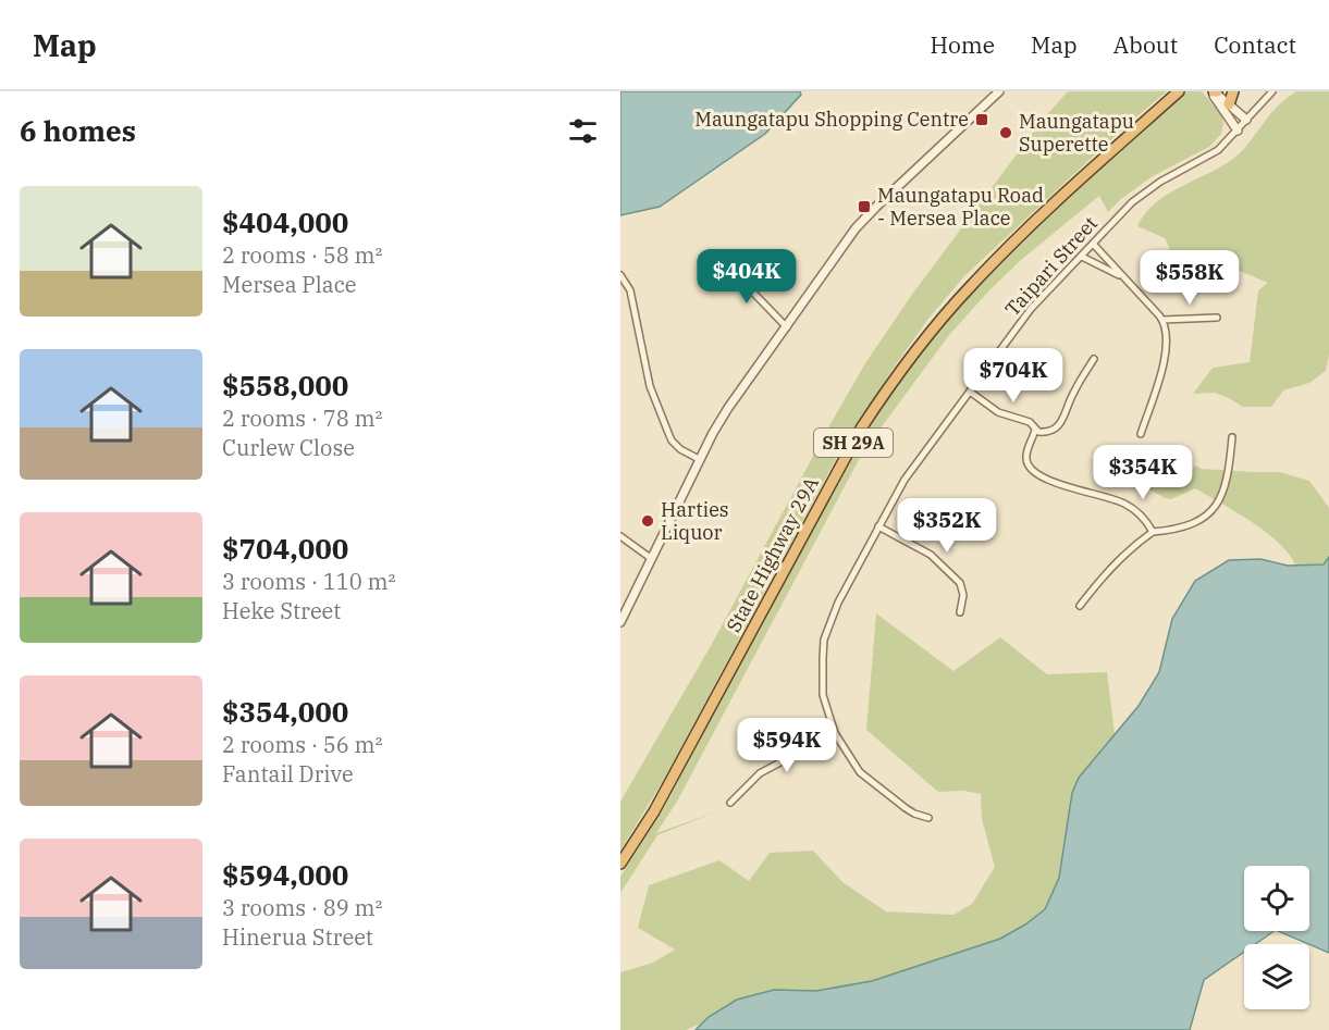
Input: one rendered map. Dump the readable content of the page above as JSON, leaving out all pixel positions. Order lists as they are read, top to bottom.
{
  "streets": {
    "highway": ["SH 29A", "State Highway 29A"],
    "street": ["Taipari Street"]
  },
  "places": {
    "transit": ["Maungatapu Shopping Centre", "Maungatapu Road - Mersea Place"],
    "other": ["Maungatapu Superette", "Harties Liquor"]
  },
  "page": {
    "header": "Map",
    "nav": [
      "Home",
      "Map",
      "About",
      "Contact"
    ],
    "heading": "6 homes",
    "list": [
      {
        "name": "$404,000",
        "note": "2 rooms · 58 m² · Mersea Place"
      },
      {
        "name": "$558,000",
        "note": "2 rooms · 78 m² · Curlew Close"
      },
      {
        "name": "$704,000",
        "note": "3 rooms · 110 m² · Heke Street"
      },
      {
        "name": "$354,000",
        "note": "2 rooms · 56 m² · Fantail Drive"
      },
      {
        "name": "$594,000",
        "note": "3 rooms · 89 m² · Hinerua Street"
      }
    ],
    "price": [
      "$404K",
      "$558K",
      "$704K",
      "$354K",
      "$352K",
      "$594K"
    ]
  }
}
